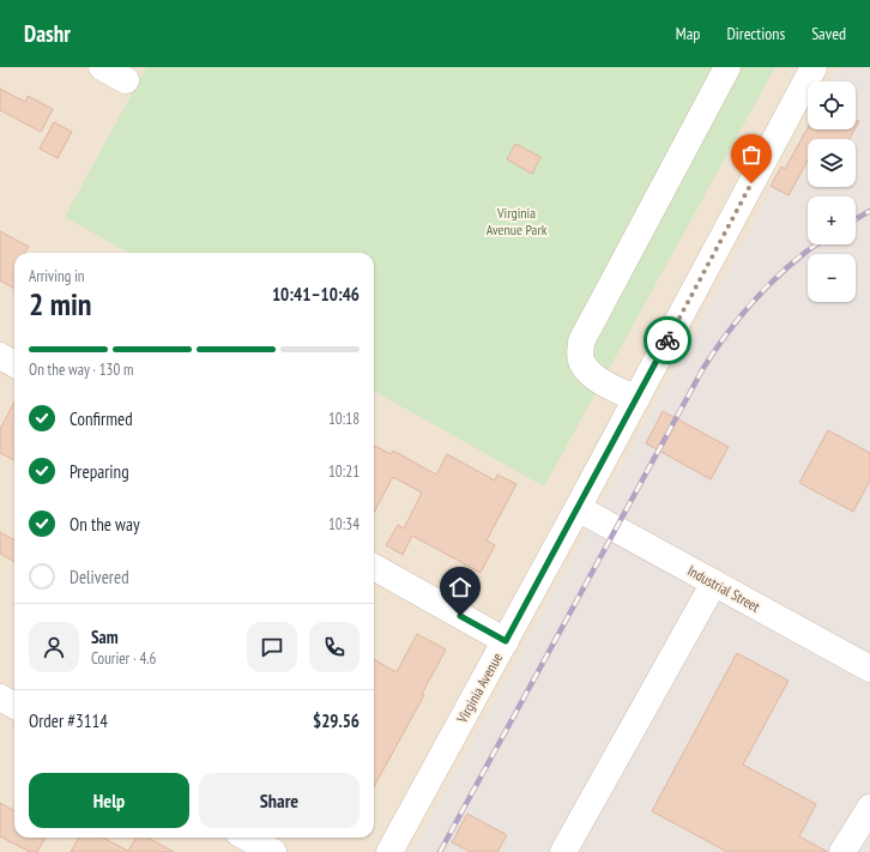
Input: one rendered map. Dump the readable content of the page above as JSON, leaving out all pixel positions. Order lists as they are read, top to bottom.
{
  "streets": {
    "street": ["Industrial Street", "Virginia Avenue"]
  },
  "crossings": [
    ["Industrial Street", "Virginia Avenue"]
  ],
  "parks": ["Virginia Avenue Park"],
  "page": {
    "header": "Dashr",
    "nav": ["Map", "Directions", "Saved"],
    "map_buttons": ["+", "−"],
    "heading": ["2 min", "Arriving in", "10:41–10:46"],
    "panel": [
      "Sam",
      "Courier · 4.6",
      "Order #3114",
      "$29.56"
    ],
    "bar": "On the way · 130 m",
    "list": [
      ["Confirmed", "10:18"],
      ["Preparing", "10:21"],
      ["On the way", "10:34"],
      "Delivered"
    ],
    "buttons": ["Help", "Share"]
  }
}
